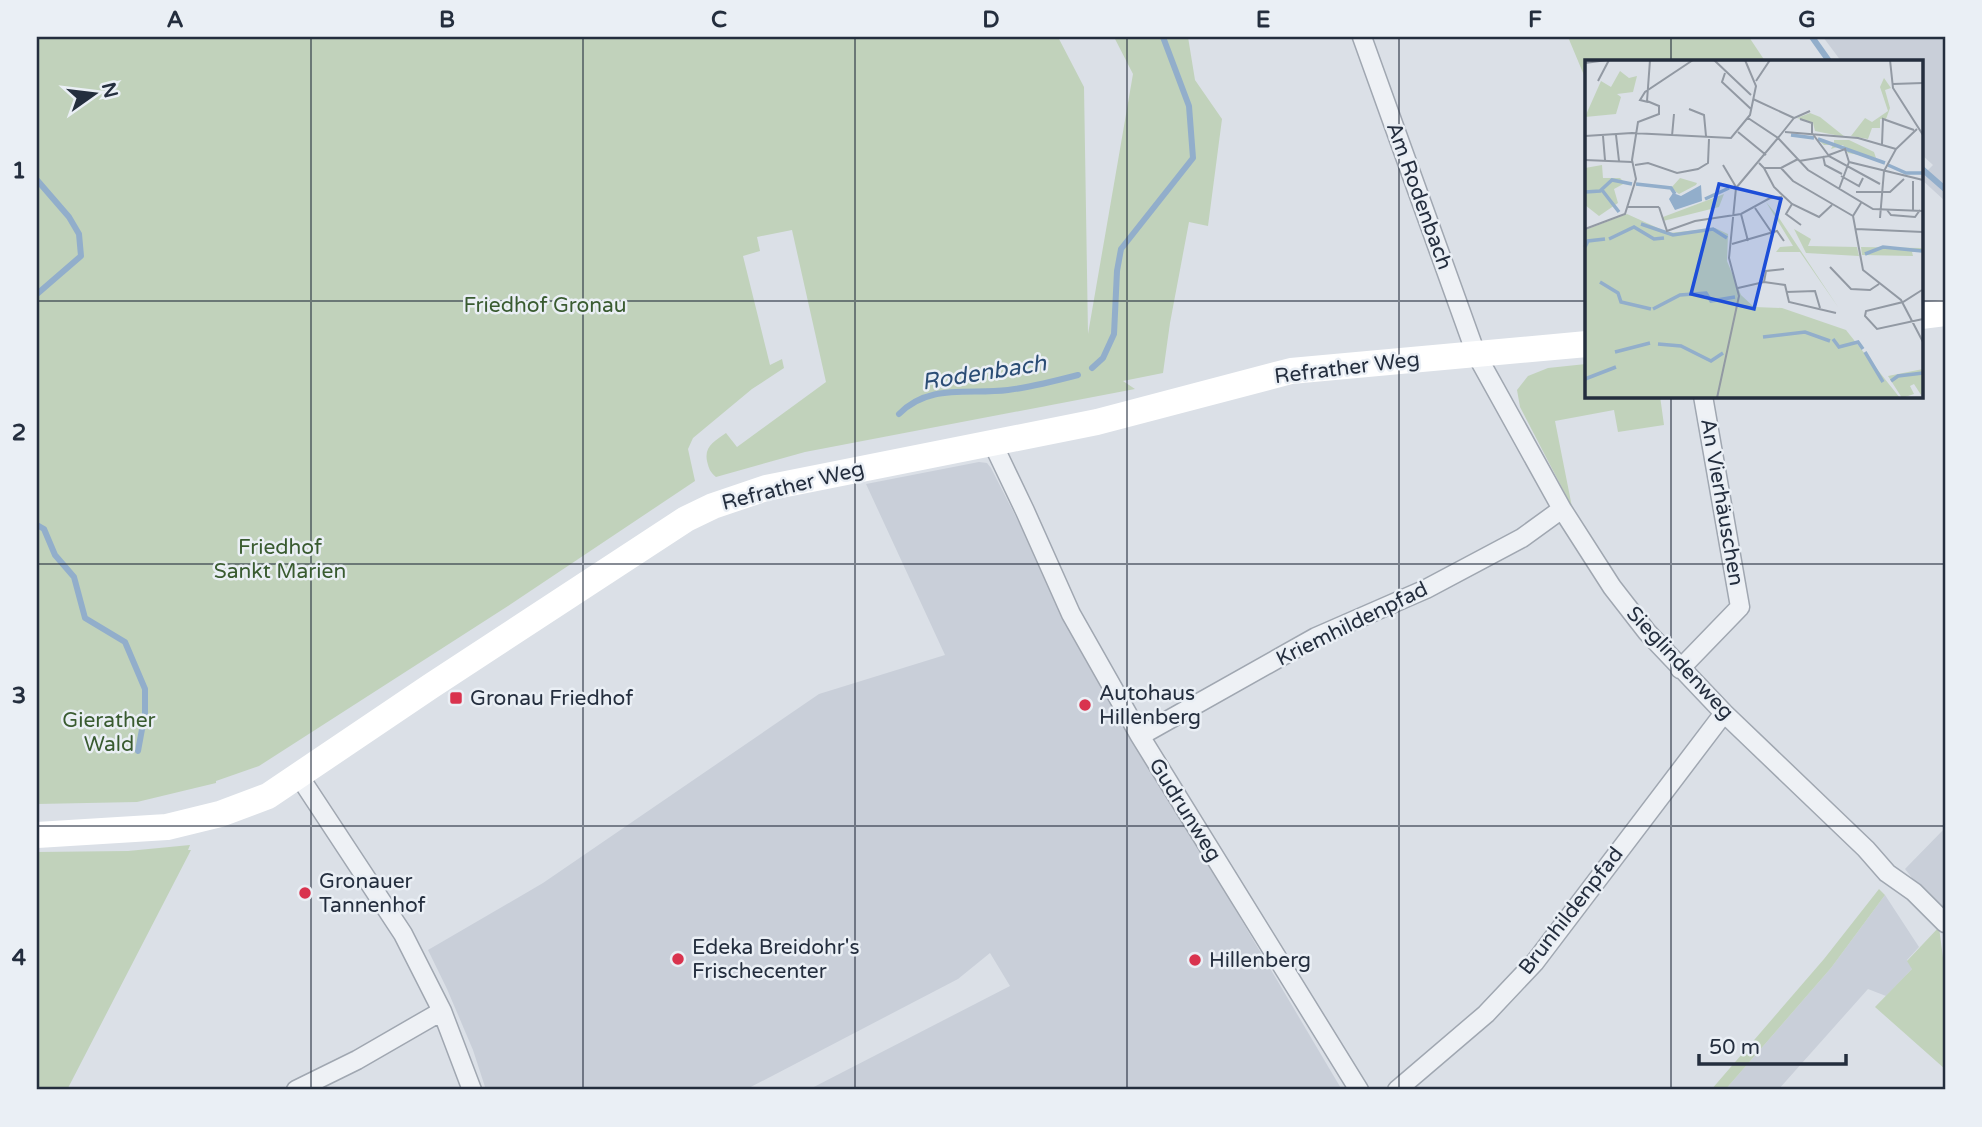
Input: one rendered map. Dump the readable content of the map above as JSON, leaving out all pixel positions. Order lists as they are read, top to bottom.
{
  "streets": {
    "main road": ["Refrather Weg"],
    "street": [
      "Am Rodenbach",
      "An Vierhäuschen",
      "Kriemhildenpfad",
      "Sieglindenweg",
      "Gudrunweg",
      "Brunhildenpfad"
    ]
  },
  "crossings": [
    ["Am Rodenbach", "Refrather Weg"],
    ["Am Rodenbach", "Sieglindenweg"],
    ["Refrather Weg", "Sieglindenweg"],
    ["Refrather Weg", "Gudrunweg"],
    ["An Vierhäuschen", "Sieglindenweg"],
    ["Kriemhildenpfad", "Sieglindenweg"],
    ["Kriemhildenpfad", "Gudrunweg"],
    ["Sieglindenweg", "Brunhildenpfad"]
  ],
  "water": ["Rodenbach"],
  "parks": ["Friedhof Gronau", "Friedhof Sankt Marien", "Gierather Wald"],
  "places": {
    "transit": ["Gronau Friedhof"],
    "other": [
      "Autohaus Hillenberg",
      "Gronauer Tannenhof",
      "Edeka Breidohr's Frischecenter",
      "Hillenberg"
    ]
  },
  "scale_bar": "50 m",
  "north": "right",
  "grid": {
    "columns": [
      "A",
      "B",
      "C",
      "D",
      "E",
      "F",
      "G"
    ],
    "rows": [
      "1",
      "2",
      "3",
      "4"
    ]
  }
}
